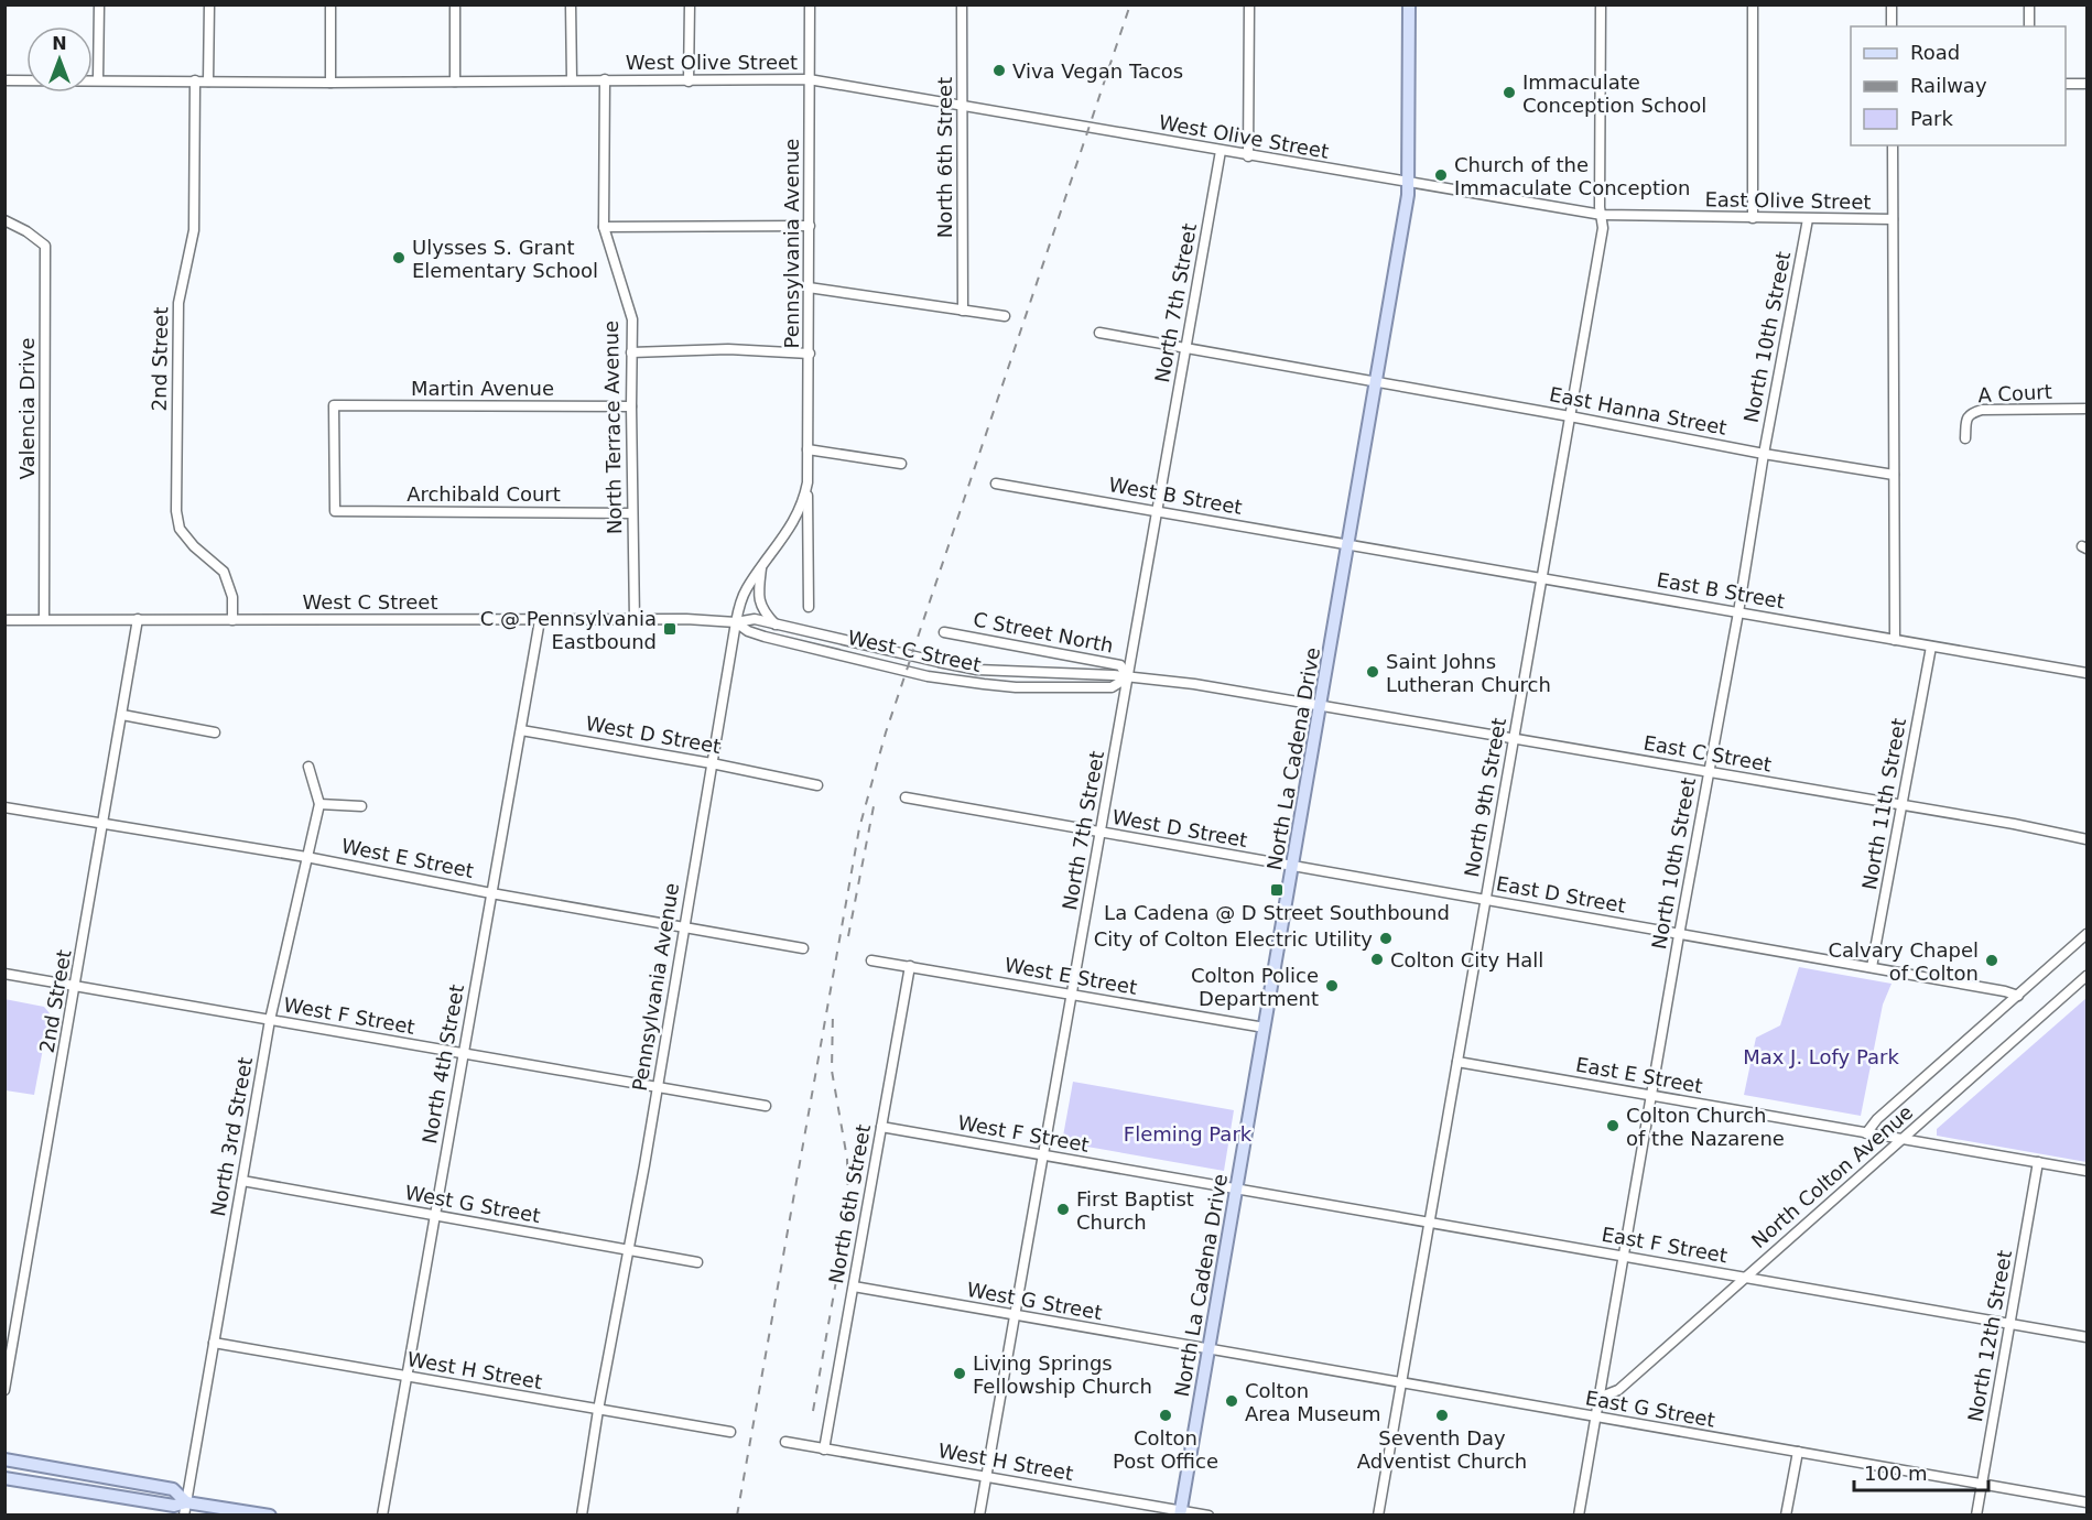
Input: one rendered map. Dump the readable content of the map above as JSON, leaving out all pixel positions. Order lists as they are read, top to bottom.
{
  "streets": {
    "main road": ["North La Cadena Drive"],
    "street": [
      "West Olive Street",
      "North 6th Street",
      "East Olive Street",
      "Pennsylvania Avenue",
      "North 7th Street",
      "North 10th Street",
      "2nd Street",
      "Martin Avenue",
      "A Court",
      "Valencia Drive",
      "East Hanna Street",
      "North Terrace Avenue",
      "Archibald Court",
      "West B Street",
      "East B Street",
      "West C Street",
      "C Street North",
      "West D Street",
      "East C Street",
      "North 9th Street",
      "North 11th Street",
      "West E Street",
      "East D Street",
      "West F Street",
      "North 4th Street",
      "East E Street",
      "North 3rd Street",
      "North Colton Avenue",
      "West G Street",
      "East F Street",
      "North 12th Street",
      "West H Street",
      "East G Street"
    ]
  },
  "crossings": [
    ["West Olive Street", "North 6th Street"],
    ["West Olive Street", "East Olive Street"],
    ["West Olive Street", "Pennsylvania Avenue"],
    ["West Olive Street", "North 7th Street"],
    ["West Olive Street", "2nd Street"],
    ["West Olive Street", "North Terrace Avenue"],
    ["West Olive Street", "North La Cadena Drive"],
    ["North 6th Street", "West E Street"],
    ["North 6th Street", "West F Street"],
    ["North 6th Street", "West G Street"],
    ["North 6th Street", "West H Street"],
    ["East Olive Street", "North 10th Street"],
    ["East Olive Street", "North La Cadena Drive"],
    ["East Olive Street", "North 9th Street"],
    ["Pennsylvania Avenue", "West C Street"],
    ["Pennsylvania Avenue", "West D Street"],
    ["Pennsylvania Avenue", "West E Street"],
    ["Pennsylvania Avenue", "West F Street"],
    ["Pennsylvania Avenue", "West G Street"],
    ["Pennsylvania Avenue", "West H Street"],
    ["North 7th Street", "East Hanna Street"],
    ["North 7th Street", "West B Street"],
    ["North 7th Street", "West C Street"],
    ["North 7th Street", "C Street North"],
    ["North 7th Street", "West D Street"],
    ["North 7th Street", "West E Street"],
    ["North 7th Street", "West F Street"],
    ["North 7th Street", "West G Street"],
    ["North 7th Street", "West H Street"],
    ["North 10th Street", "East Hanna Street"],
    ["North 10th Street", "East B Street"],
    ["North 10th Street", "East C Street"],
    ["North 10th Street", "East D Street"],
    ["North 10th Street", "East E Street"],
    ["North 10th Street", "North Colton Avenue"],
    ["North 10th Street", "East F Street"],
    ["North 10th Street", "East G Street"],
    ["2nd Street", "West C Street"],
    ["2nd Street", "West E Street"],
    ["2nd Street", "West F Street"],
    ["Martin Avenue", "North Terrace Avenue"],
    ["Martin Avenue", "Archibald Court"],
    ["Valencia Drive", "West C Street"],
    ["East Hanna Street", "North La Cadena Drive"],
    ["East Hanna Street", "North 9th Street"],
    ["North Terrace Avenue", "Archibald Court"],
    ["North Terrace Avenue", "West C Street"],
    ["West B Street", "East B Street"],
    ["West B Street", "North La Cadena Drive"],
    ["East B Street", "North La Cadena Drive"],
    ["East B Street", "North 9th Street"],
    ["East B Street", "North 11th Street"],
    ["West C Street", "C Street North"],
    ["West C Street", "East C Street"],
    ["West C Street", "North La Cadena Drive"],
    ["West C Street", "North 4th Street"],
    ["West D Street", "North La Cadena Drive"],
    ["West D Street", "East D Street"],
    ["West D Street", "North 4th Street"],
    ["East C Street", "North La Cadena Drive"],
    ["East C Street", "North 9th Street"],
    ["East C Street", "North 11th Street"],
    ["North La Cadena Drive", "West E Street"],
    ["North La Cadena Drive", "East D Street"],
    ["North La Cadena Drive", "West F Street"],
    ["North La Cadena Drive", "West G Street"],
    ["North La Cadena Drive", "East F Street"],
    ["North La Cadena Drive", "West H Street"],
    ["North La Cadena Drive", "East G Street"],
    ["North 9th Street", "East D Street"],
    ["North 9th Street", "East E Street"],
    ["North 9th Street", "East F Street"],
    ["North 9th Street", "East G Street"],
    ["North 11th Street", "East D Street"],
    ["West E Street", "North 4th Street"],
    ["West E Street", "North 3rd Street"],
    ["East D Street", "North Colton Avenue"],
    ["West F Street", "North 4th Street"],
    ["West F Street", "North 3rd Street"],
    ["West F Street", "East F Street"],
    ["North 4th Street", "West G Street"],
    ["North 4th Street", "West H Street"],
    ["East E Street", "North Colton Avenue"],
    ["East E Street", "North 12th Street"],
    ["North 3rd Street", "West G Street"],
    ["North 3rd Street", "West H Street"],
    ["North Colton Avenue", "East F Street"],
    ["West G Street", "East G Street"],
    ["East F Street", "North 12th Street"],
    ["North 12th Street", "East G Street"]
  ],
  "parks": ["Max J. Lofy Park", "Fleming Park"],
  "places": {
    "other": [
      "Viva Vegan Tacos",
      "Immaculate Conception School",
      "Church of the Immaculate Conception",
      "Ulysses S. Grant Elementary School",
      "Saint Johns Lutheran Church",
      "City of Colton Electric Utility",
      "Colton City Hall",
      "Calvary Chapel of Colton",
      "Colton Police Department",
      "Colton Church of the Nazarene",
      "First Baptist Church",
      "Living Springs Fellowship Church",
      "Colton Area Museum",
      "Colton Post Office",
      "Seventh Day Adventist Church"
    ],
    "transit": ["C @ Pennsylvania Eastbound", "La Cadena @ D Street Southbound"]
  },
  "legend": ["Road", "Railway", "Park"],
  "scale_bar": "100 m",
  "north": "top"
}
